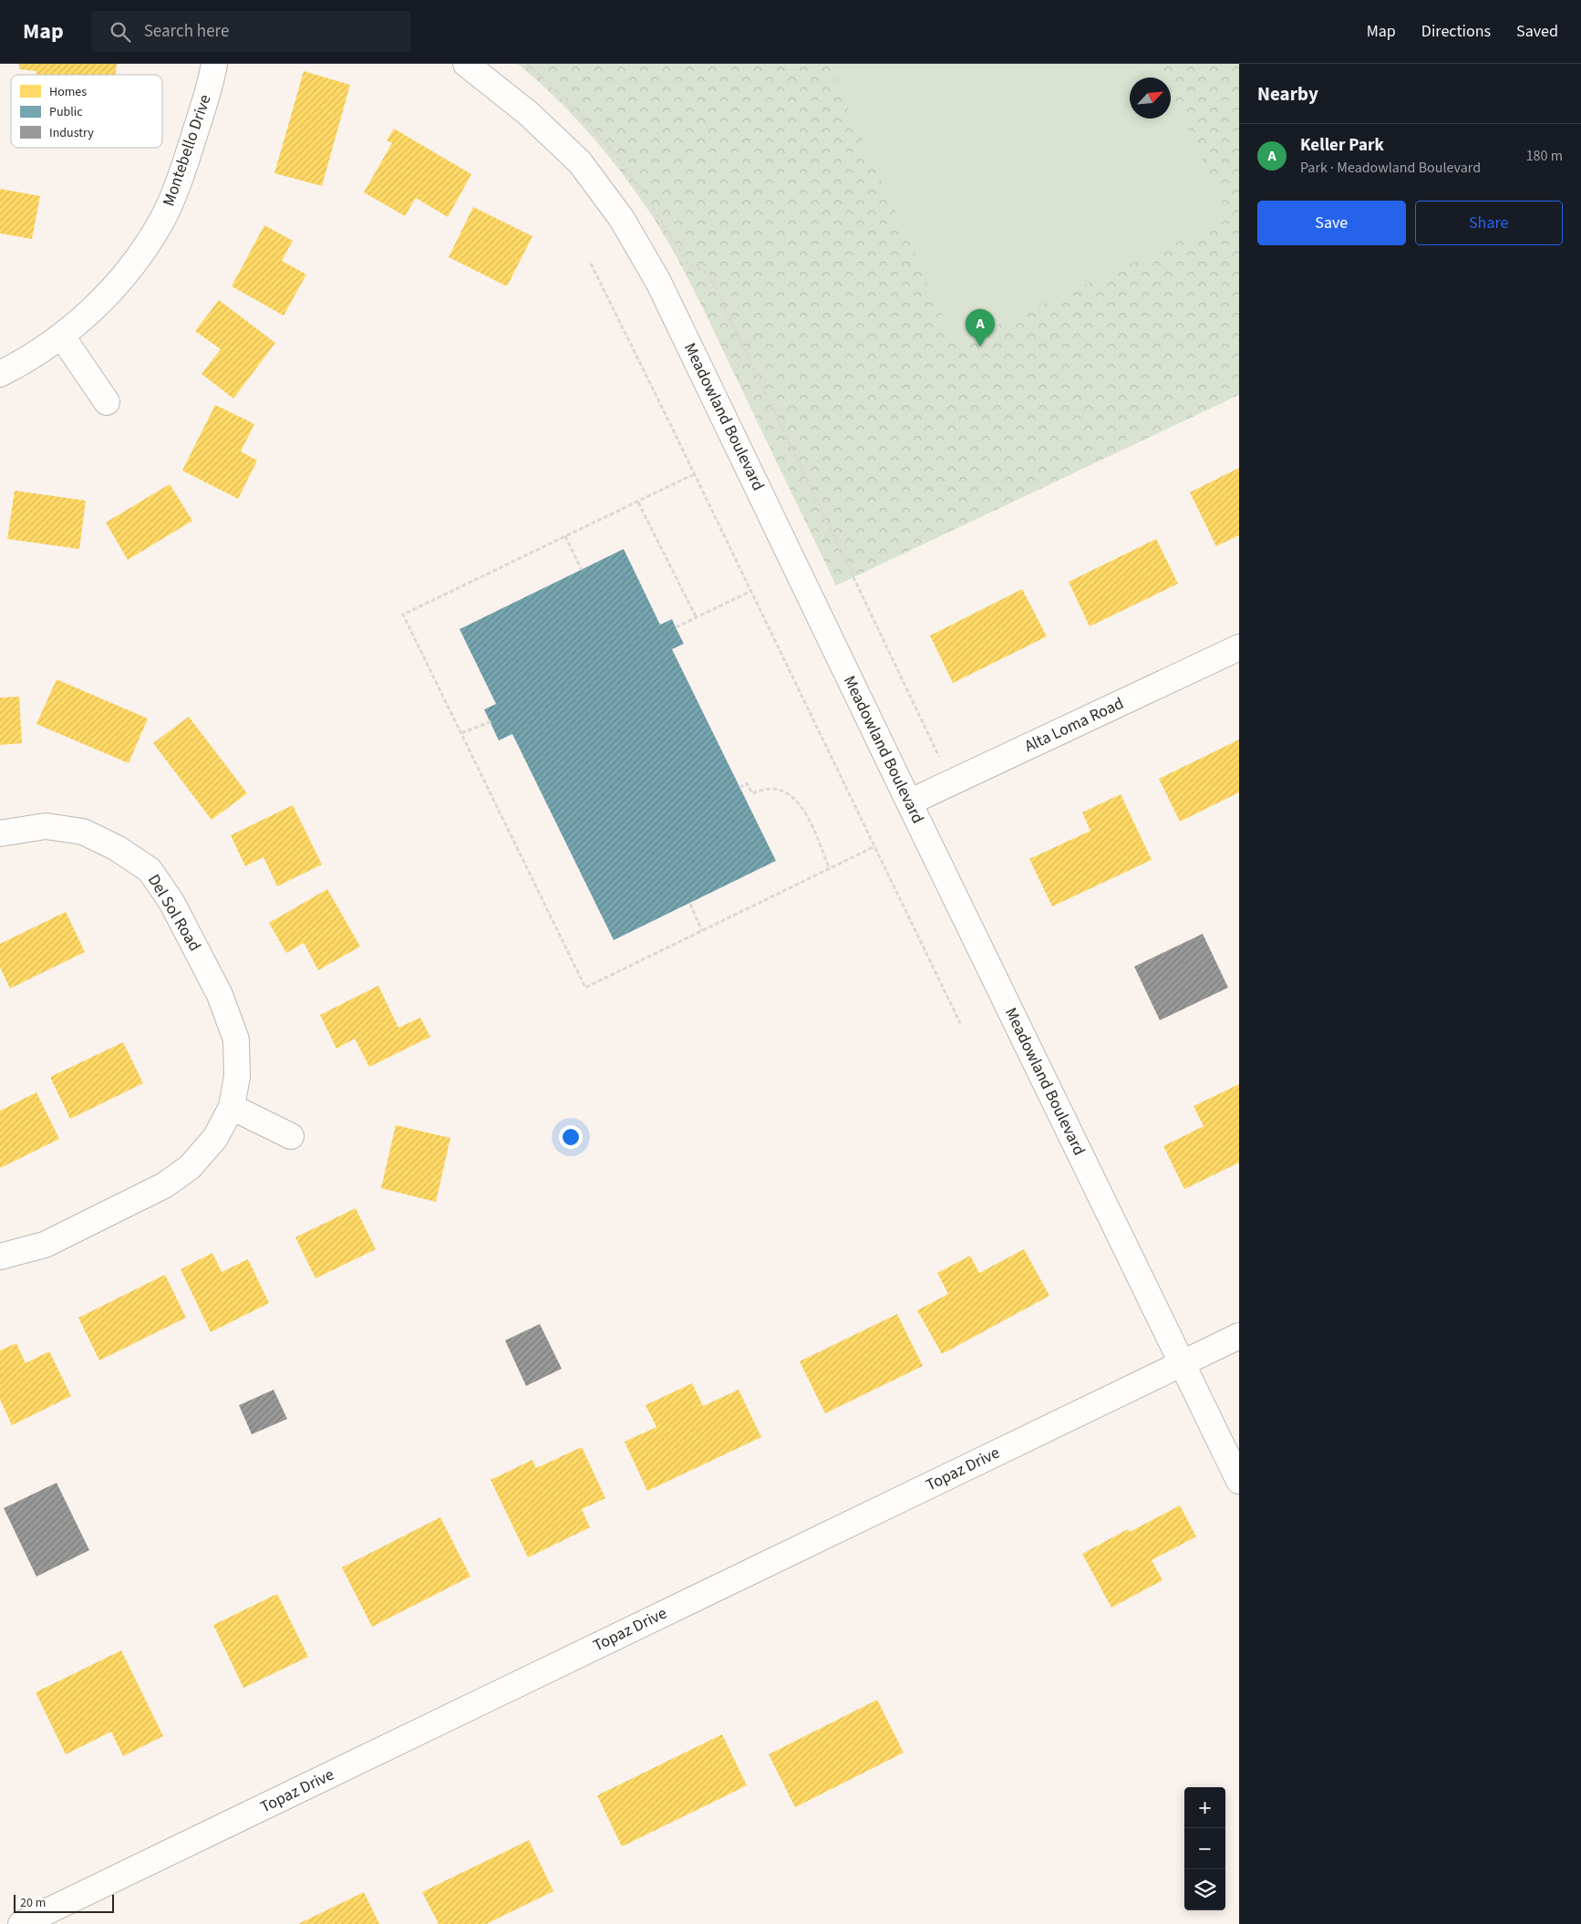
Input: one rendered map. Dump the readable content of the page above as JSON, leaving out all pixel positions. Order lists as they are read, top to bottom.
{
  "streets": {
    "street": [
      "Montebello Drive",
      "Meadowland Boulevard",
      "Alta Loma Road",
      "Del Sol Road",
      "Topaz Drive"
    ]
  },
  "crossings": [
    ["Meadowland Boulevard", "Alta Loma Road"],
    ["Meadowland Boulevard", "Topaz Drive"]
  ],
  "legend": ["Homes", "Public", "Industry"],
  "scale_bar": "20 m",
  "north": "top right",
  "page": {
    "header": "Map",
    "search": "Search here",
    "nav": ["Map", "Directions", "Saved"],
    "heading": "Nearby",
    "list": [
      {
        "mark": "A",
        "name": "Keller Park",
        "note": "Park · Meadowland Boulevard",
        "value": "180 m"
      }
    ],
    "buttons": ["Save", "Share"],
    "pins": "A",
    "map_buttons": ["+", "−"],
    "scale": "20 m"
  }
}
